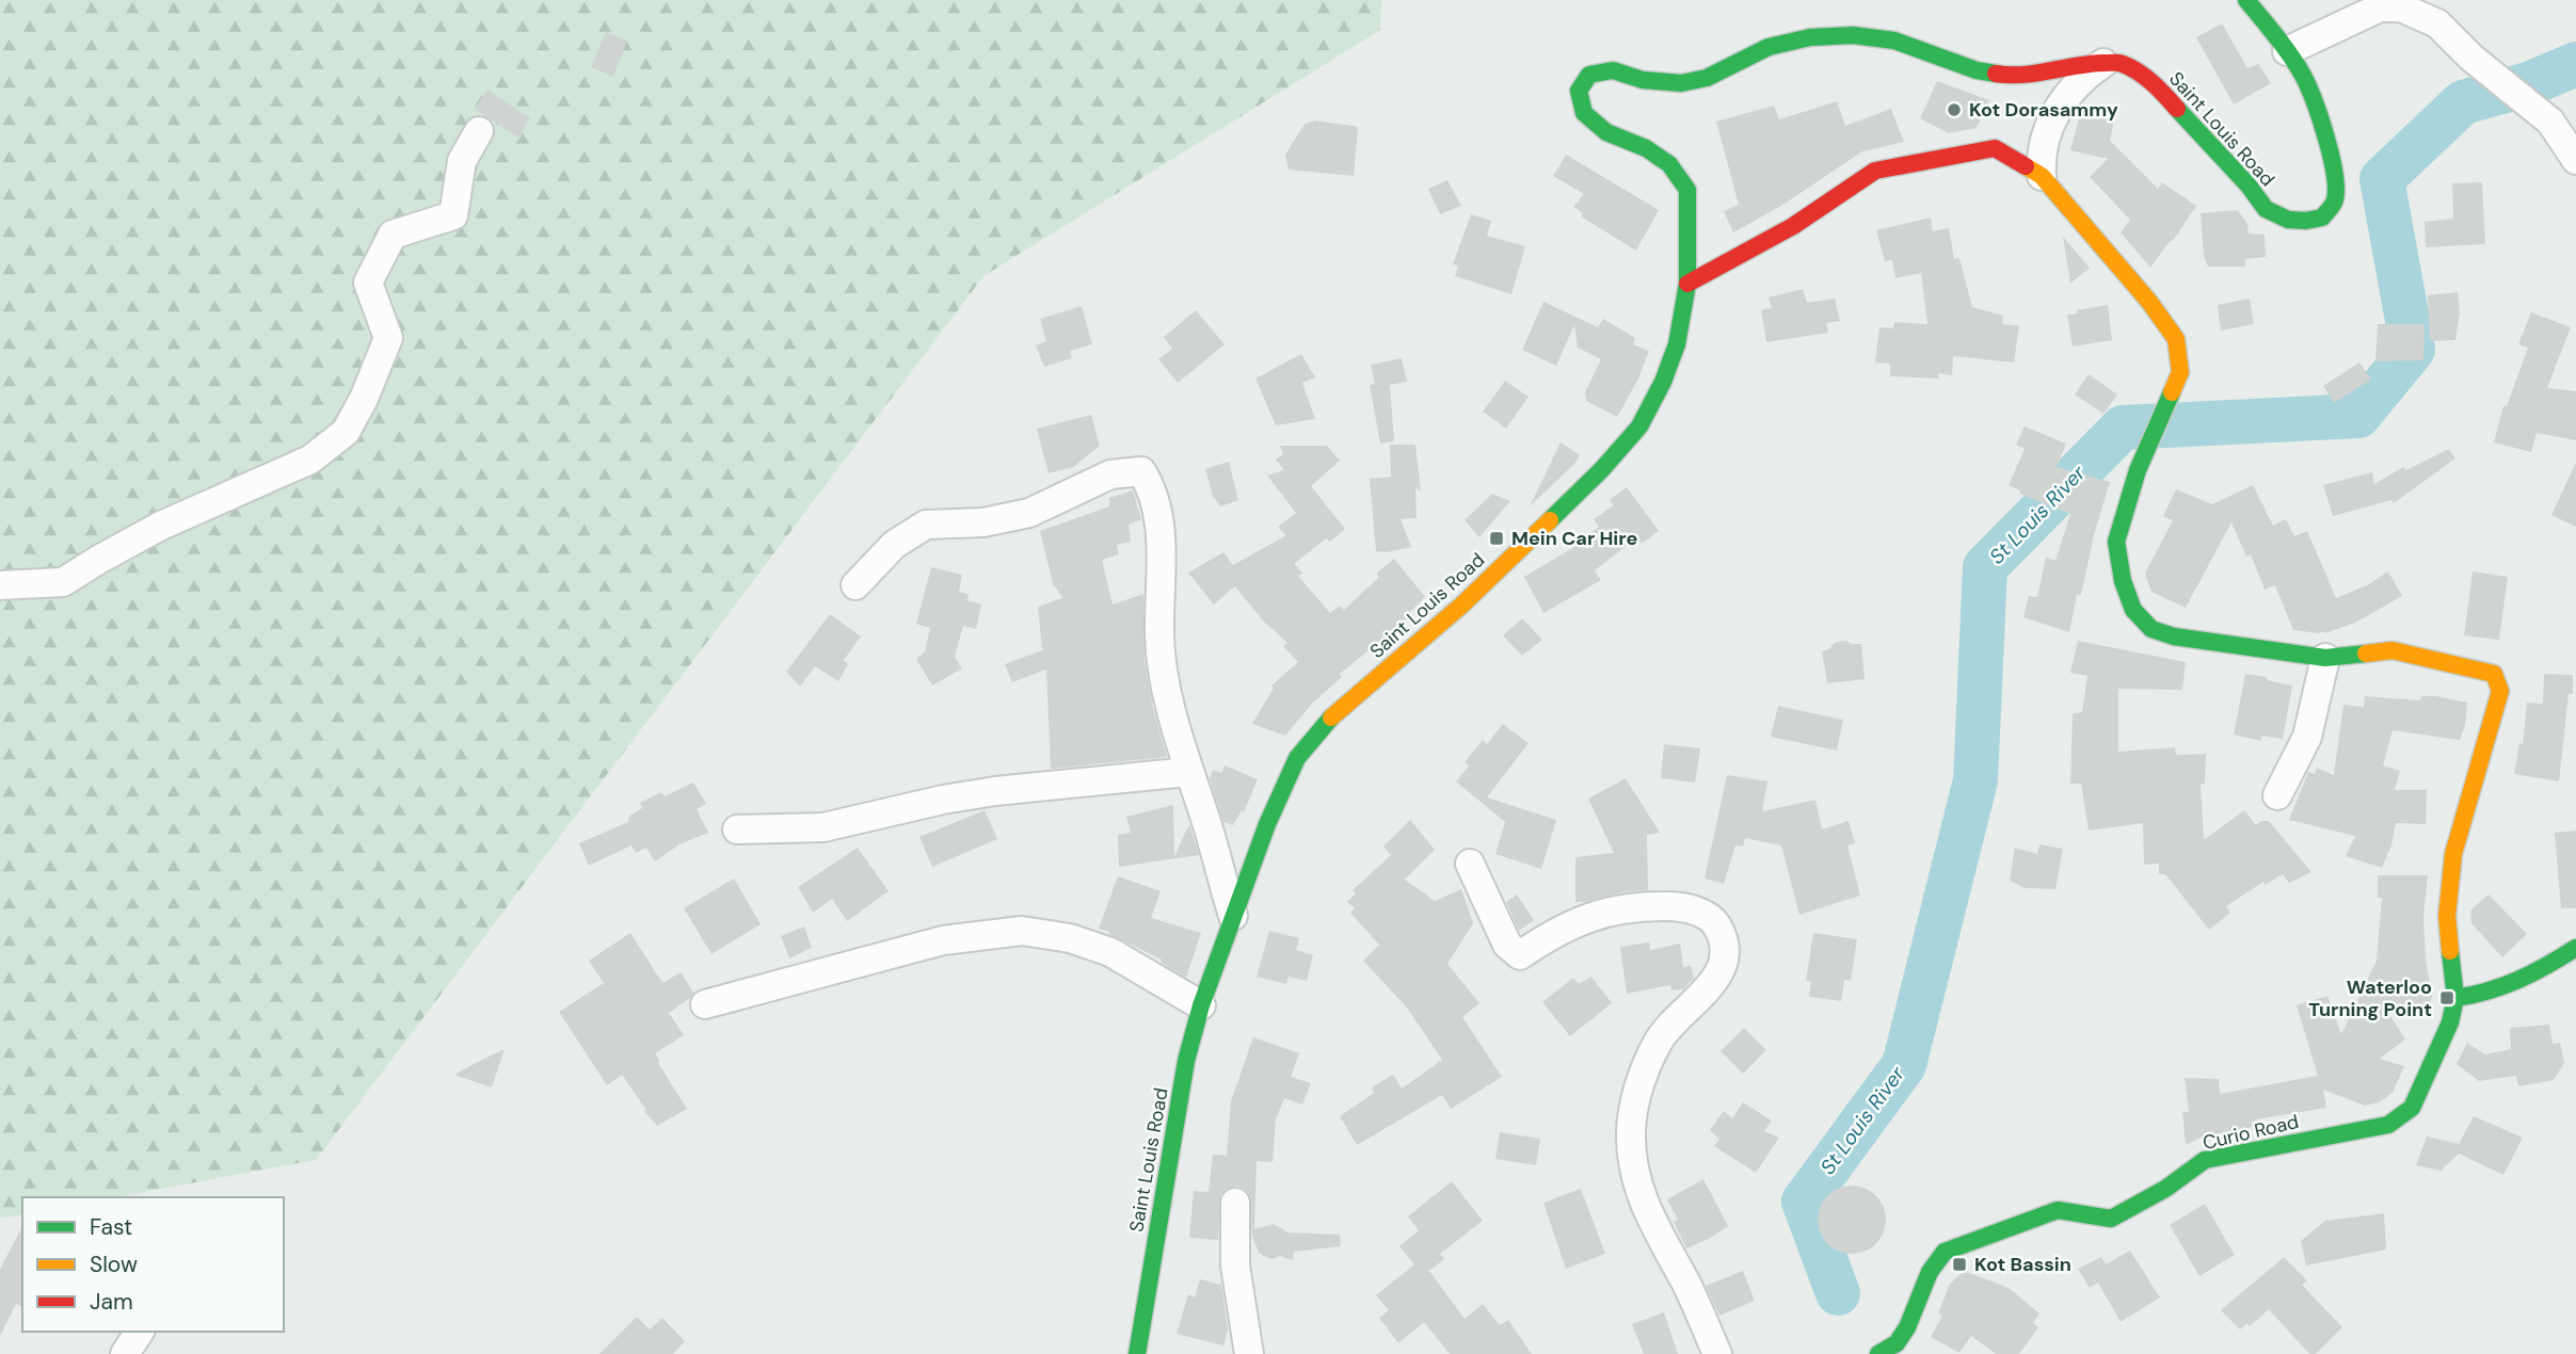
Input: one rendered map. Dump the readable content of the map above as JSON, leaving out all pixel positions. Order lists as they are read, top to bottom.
{
  "streets": {
    "main road": ["Saint Louis Road", "Curio Road"]
  },
  "water": ["St Louis River"],
  "places": {
    "other": ["Kot Dorasammy"],
    "transit": ["Mein Car Hire", "Waterloo Turning Point", "Kot Bassin"]
  },
  "legend": ["Fast", "Slow", "Jam"]
}
